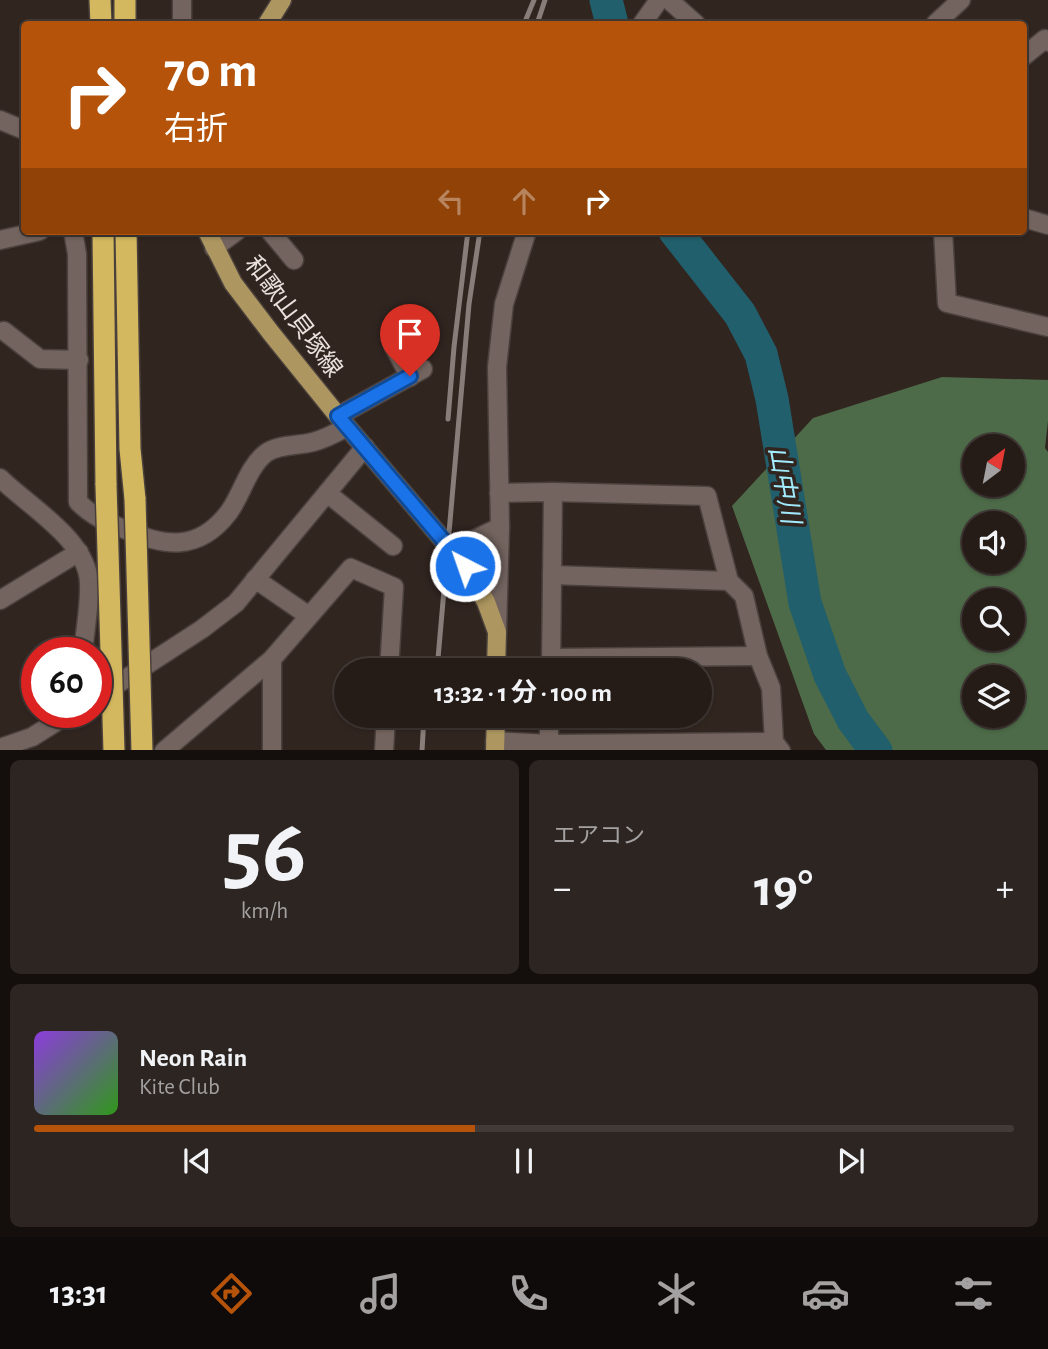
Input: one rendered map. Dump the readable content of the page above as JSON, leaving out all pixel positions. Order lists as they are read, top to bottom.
{
  "streets": {
    "main road": ["和歌山貝塚線"]
  },
  "water": ["山中川"],
  "north": "top right",
  "page": {
    "turn": ["70 m", "右折"],
    "limit": "60",
    "trip": "13:32 · 1 分 · 100 m",
    "tile": [
      ["56", "km/h"],
      "エアコン"
    ],
    "heat": ["−", "19°", "+"],
    "song": ["Neon Rain", "Kite Club"],
    "tabs": "13:31"
  }
}
